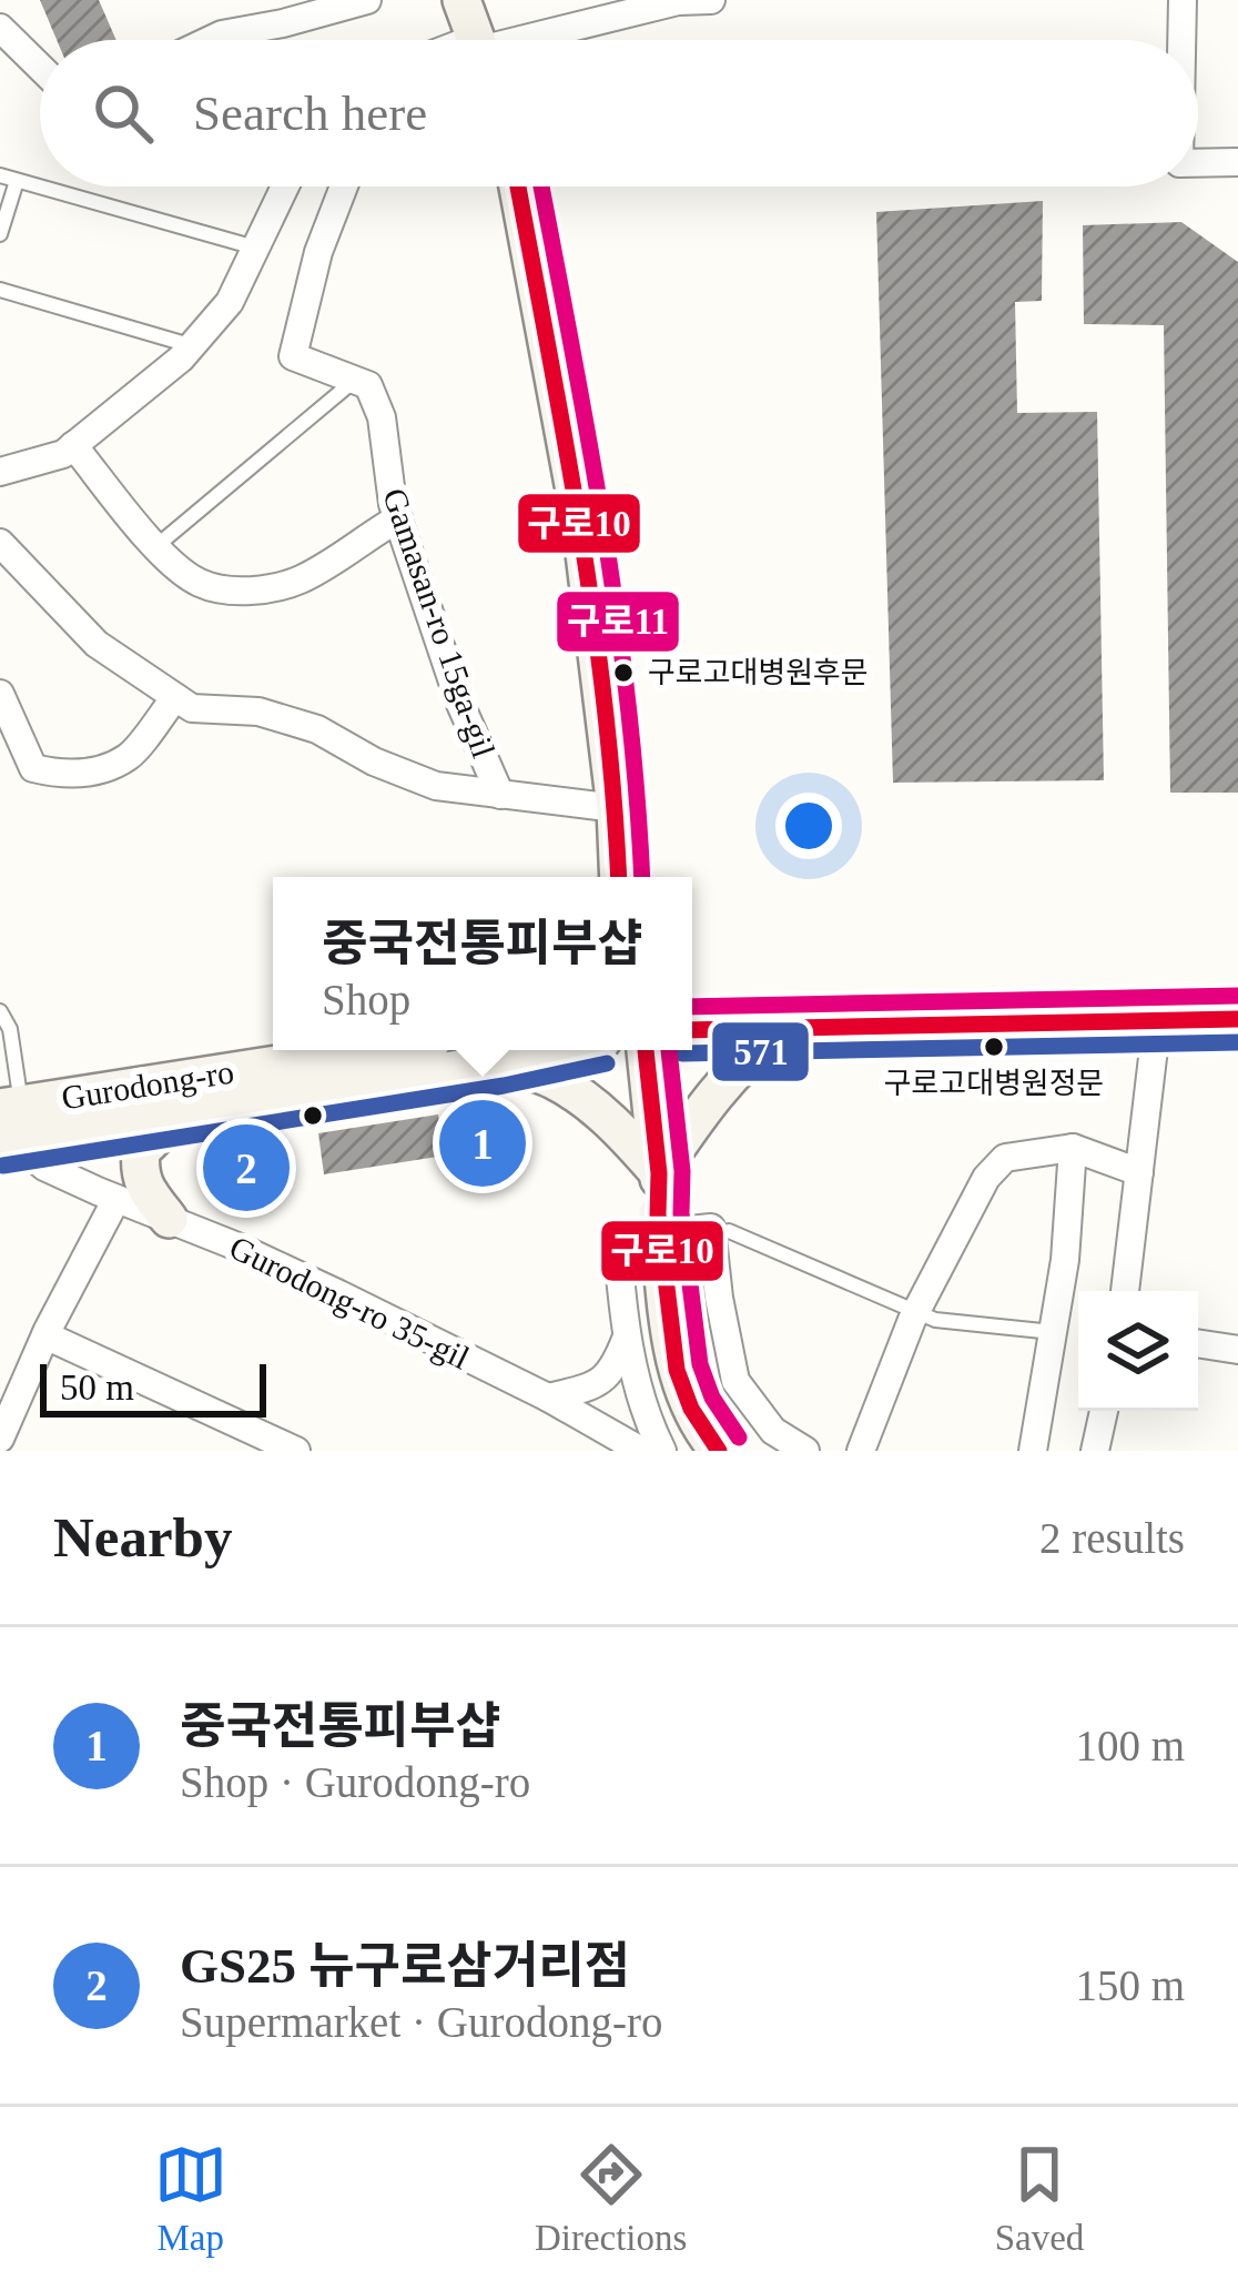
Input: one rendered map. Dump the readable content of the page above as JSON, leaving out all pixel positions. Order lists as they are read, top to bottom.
{
  "streets": {
    "main road": ["Gurodong-ro"],
    "street": ["Gamasan-ro 15ga-gil", "Gurodong-ro 35-gil"]
  },
  "crossings": [
    ["Gurodong-ro", "Gurodong-ro 35-gil"]
  ],
  "places": ["구로고대병원후문", "구로고대병원정문"],
  "lines": ["transit line 구로10", "transit line 구로11", "transit line 571"],
  "scale_bar": "50 m",
  "page": {
    "search": "Search here",
    "popup": ["중국전통피부샵", "Shop"],
    "pins": ["1", "2"],
    "scale": "50 m",
    "heading": ["Nearby", "2 results"],
    "list": [
      {
        "mark": "1",
        "name": "중국전통피부샵",
        "note": "Shop · Gurodong-ro",
        "value": "100 m"
      },
      {
        "mark": "2",
        "name": "GS25 뉴구로삼거리점",
        "note": "Supermarket · Gurodong-ro",
        "value": "150 m"
      }
    ],
    "nav": ["Map", "Directions", "Saved"]
  }
}
